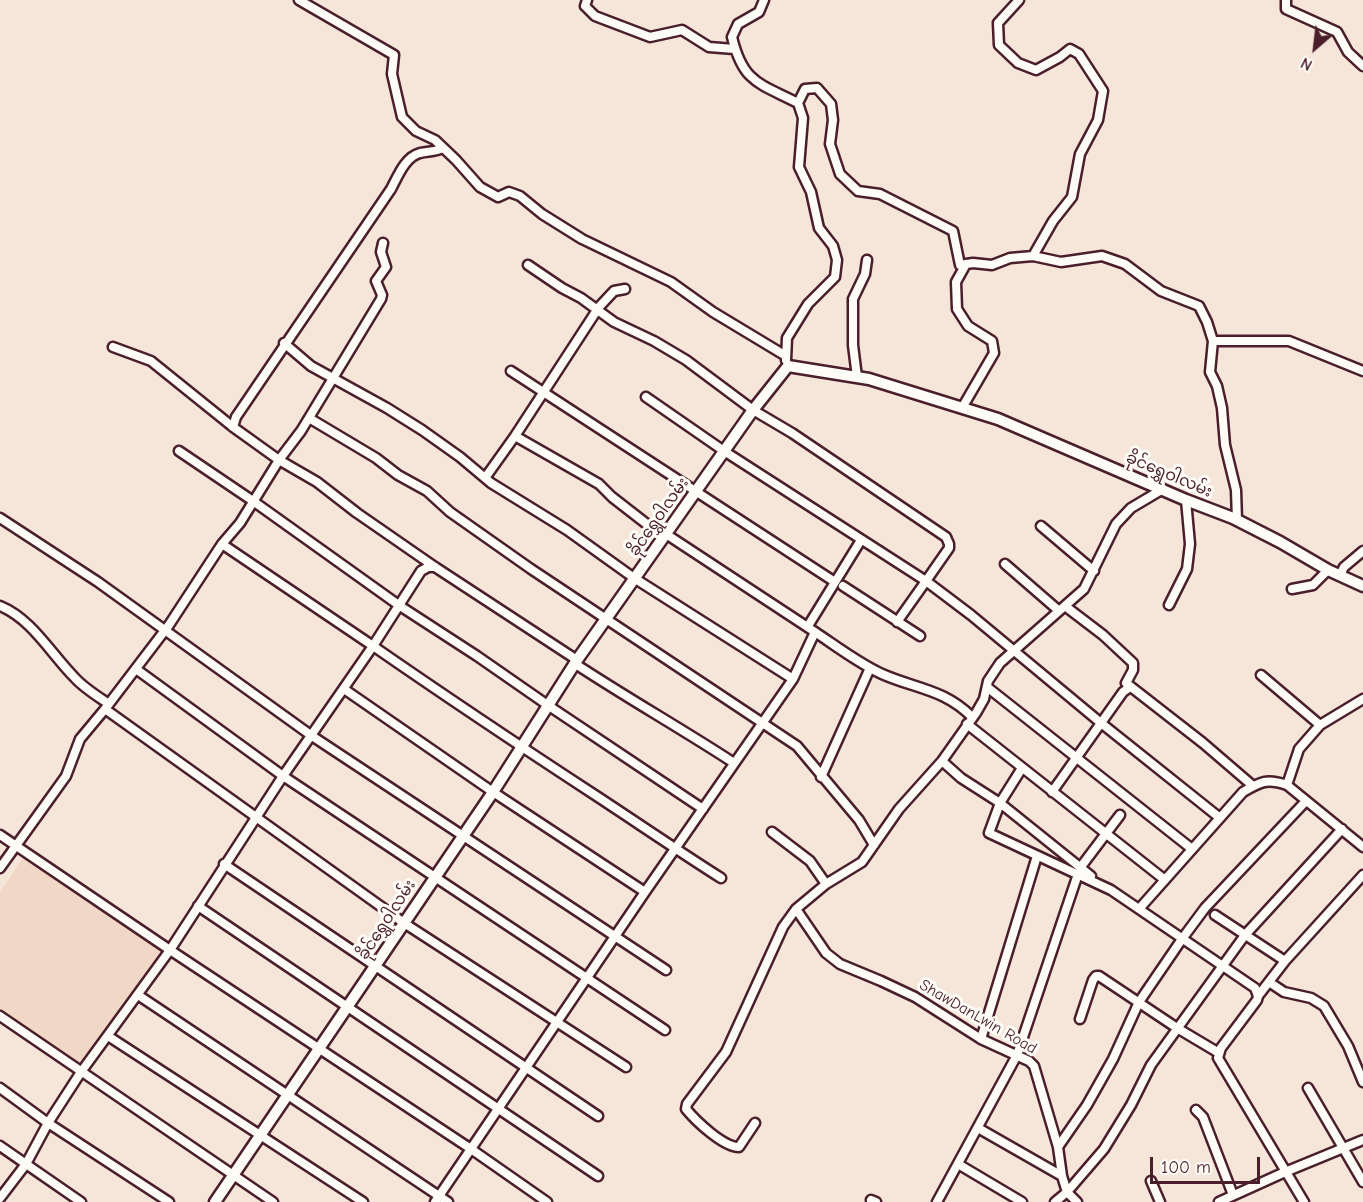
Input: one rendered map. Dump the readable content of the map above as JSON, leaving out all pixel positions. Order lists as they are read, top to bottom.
{
  "streets": {
    "street": ["ခိုင်ရွှေဝါလမ်း", "ShawDanLwin Road"]
  },
  "scale_bar": "100 m",
  "north": "bottom left"
}
